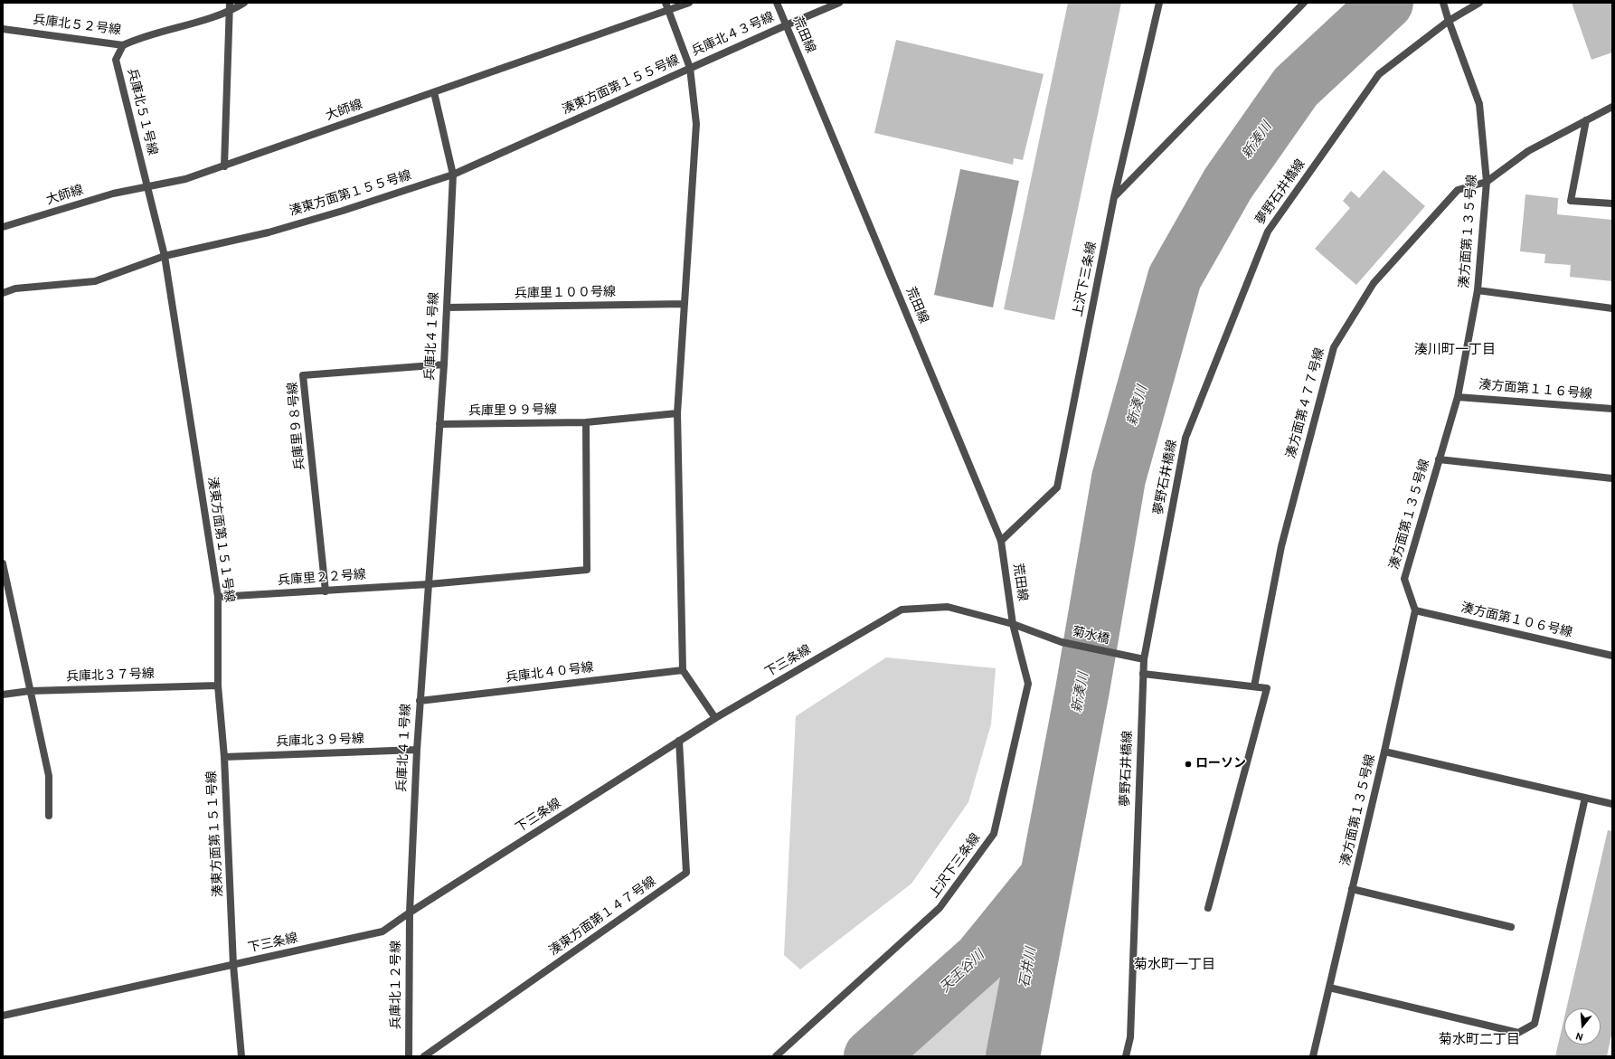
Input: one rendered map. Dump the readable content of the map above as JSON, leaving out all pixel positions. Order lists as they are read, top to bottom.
{
  "streets": {
    "street": [
      "兵庫北５２号線",
      "兵庫北４３号線",
      "荒田線",
      "湊東方面第１５５号線",
      "大師線",
      "兵庫北５１号線",
      "夢野石井橋線",
      "湊方面第１３５号線",
      "上沢下三条線",
      "兵庫里１００号線",
      "兵庫北４１号線",
      "湊方面第１１６号線",
      "湊方面第４７７号線",
      "兵庫里９９号線",
      "兵庫里９８号線",
      "湊東方面第１５１号線",
      "兵庫里２２号線",
      "湊方面第１０６号線",
      "菊水橋",
      "下三条線",
      "兵庫北４０号線",
      "兵庫北３７号線",
      "兵庫北３９号線",
      "湊東方面第１４７号線",
      "兵庫北１２号線"
    ]
  },
  "crossings": [
    ["兵庫北５２号線", "兵庫北５１号線"],
    ["兵庫北４３号線", "荒田線"],
    ["兵庫北４３号線", "湊東方面第１５５号線"],
    ["荒田線", "上沢下三条線"],
    ["荒田線", "下三条線"],
    ["湊東方面第１５５号線", "兵庫北４１号線"],
    ["湊東方面第１５５号線", "湊東方面第１５１号線"],
    ["大師線", "兵庫北５１号線"],
    ["大師線", "兵庫北４１号線"],
    ["大師線", "湊東方面第１５１号線"],
    ["兵庫北５１号線", "湊東方面第１５１号線"],
    ["夢野石井橋線", "湊方面第１３５号線"],
    ["夢野石井橋線", "菊水橋"],
    ["湊方面第１３５号線", "湊方面第１１６号線"],
    ["湊方面第１３５号線", "湊方面第４７７号線"],
    ["湊方面第１３５号線", "湊方面第１０６号線"],
    ["上沢下三条線", "下三条線"],
    ["兵庫里１００号線", "兵庫北４１号線"],
    ["兵庫北４１号線", "兵庫里９９号線"],
    ["兵庫北４１号線", "兵庫里９８号線"],
    ["兵庫北４１号線", "兵庫里２２号線"],
    ["兵庫北４１号線", "下三条線"],
    ["兵庫北４１号線", "兵庫北４０号線"],
    ["兵庫北４１号線", "兵庫北３９号線"],
    ["兵庫北４１号線", "兵庫北１２号線"],
    ["兵庫里９８号線", "兵庫里２２号線"],
    ["湊東方面第１５１号線", "兵庫里２２号線"],
    ["湊東方面第１５１号線", "下三条線"],
    ["湊東方面第１５１号線", "兵庫北３７号線"],
    ["湊東方面第１５１号線", "兵庫北３９号線"],
    ["菊水橋", "下三条線"],
    ["下三条線", "湊東方面第１４７号線"],
    ["下三条線", "兵庫北１２号線"]
  ],
  "districts": ["湊川町一丁目", "菊水町一丁目", "菊水町二丁目"],
  "water": ["新湊川", "石井川", "天王谷川"],
  "places": ["ローソン"],
  "north": "bottom"
}
